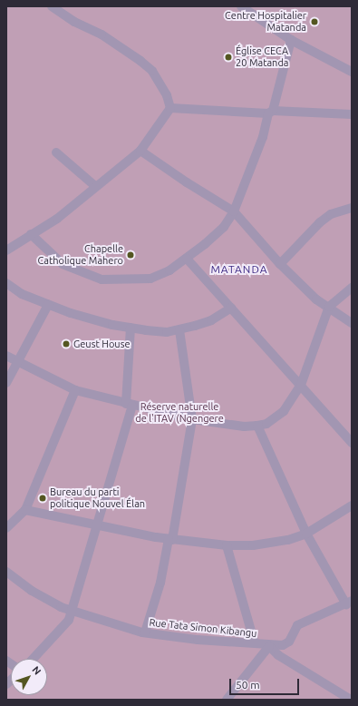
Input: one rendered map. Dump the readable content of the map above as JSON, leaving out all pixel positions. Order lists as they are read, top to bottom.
{
  "streets": {
    "street": ["Rue Tata Simon Kibangu"]
  },
  "districts": ["MATANDA"],
  "parks": ["Réserve naturelle de l'ITAV (Ngengere"],
  "places": [
    "Centre Hospitalier Matanda",
    "Église CECA 20 Matanda",
    "Chapelle Catholique Mahero",
    "Geust House",
    "Bureau du parti politique Nouvel Élan"
  ],
  "scale_bar": "50 m",
  "north": "top right"
}
